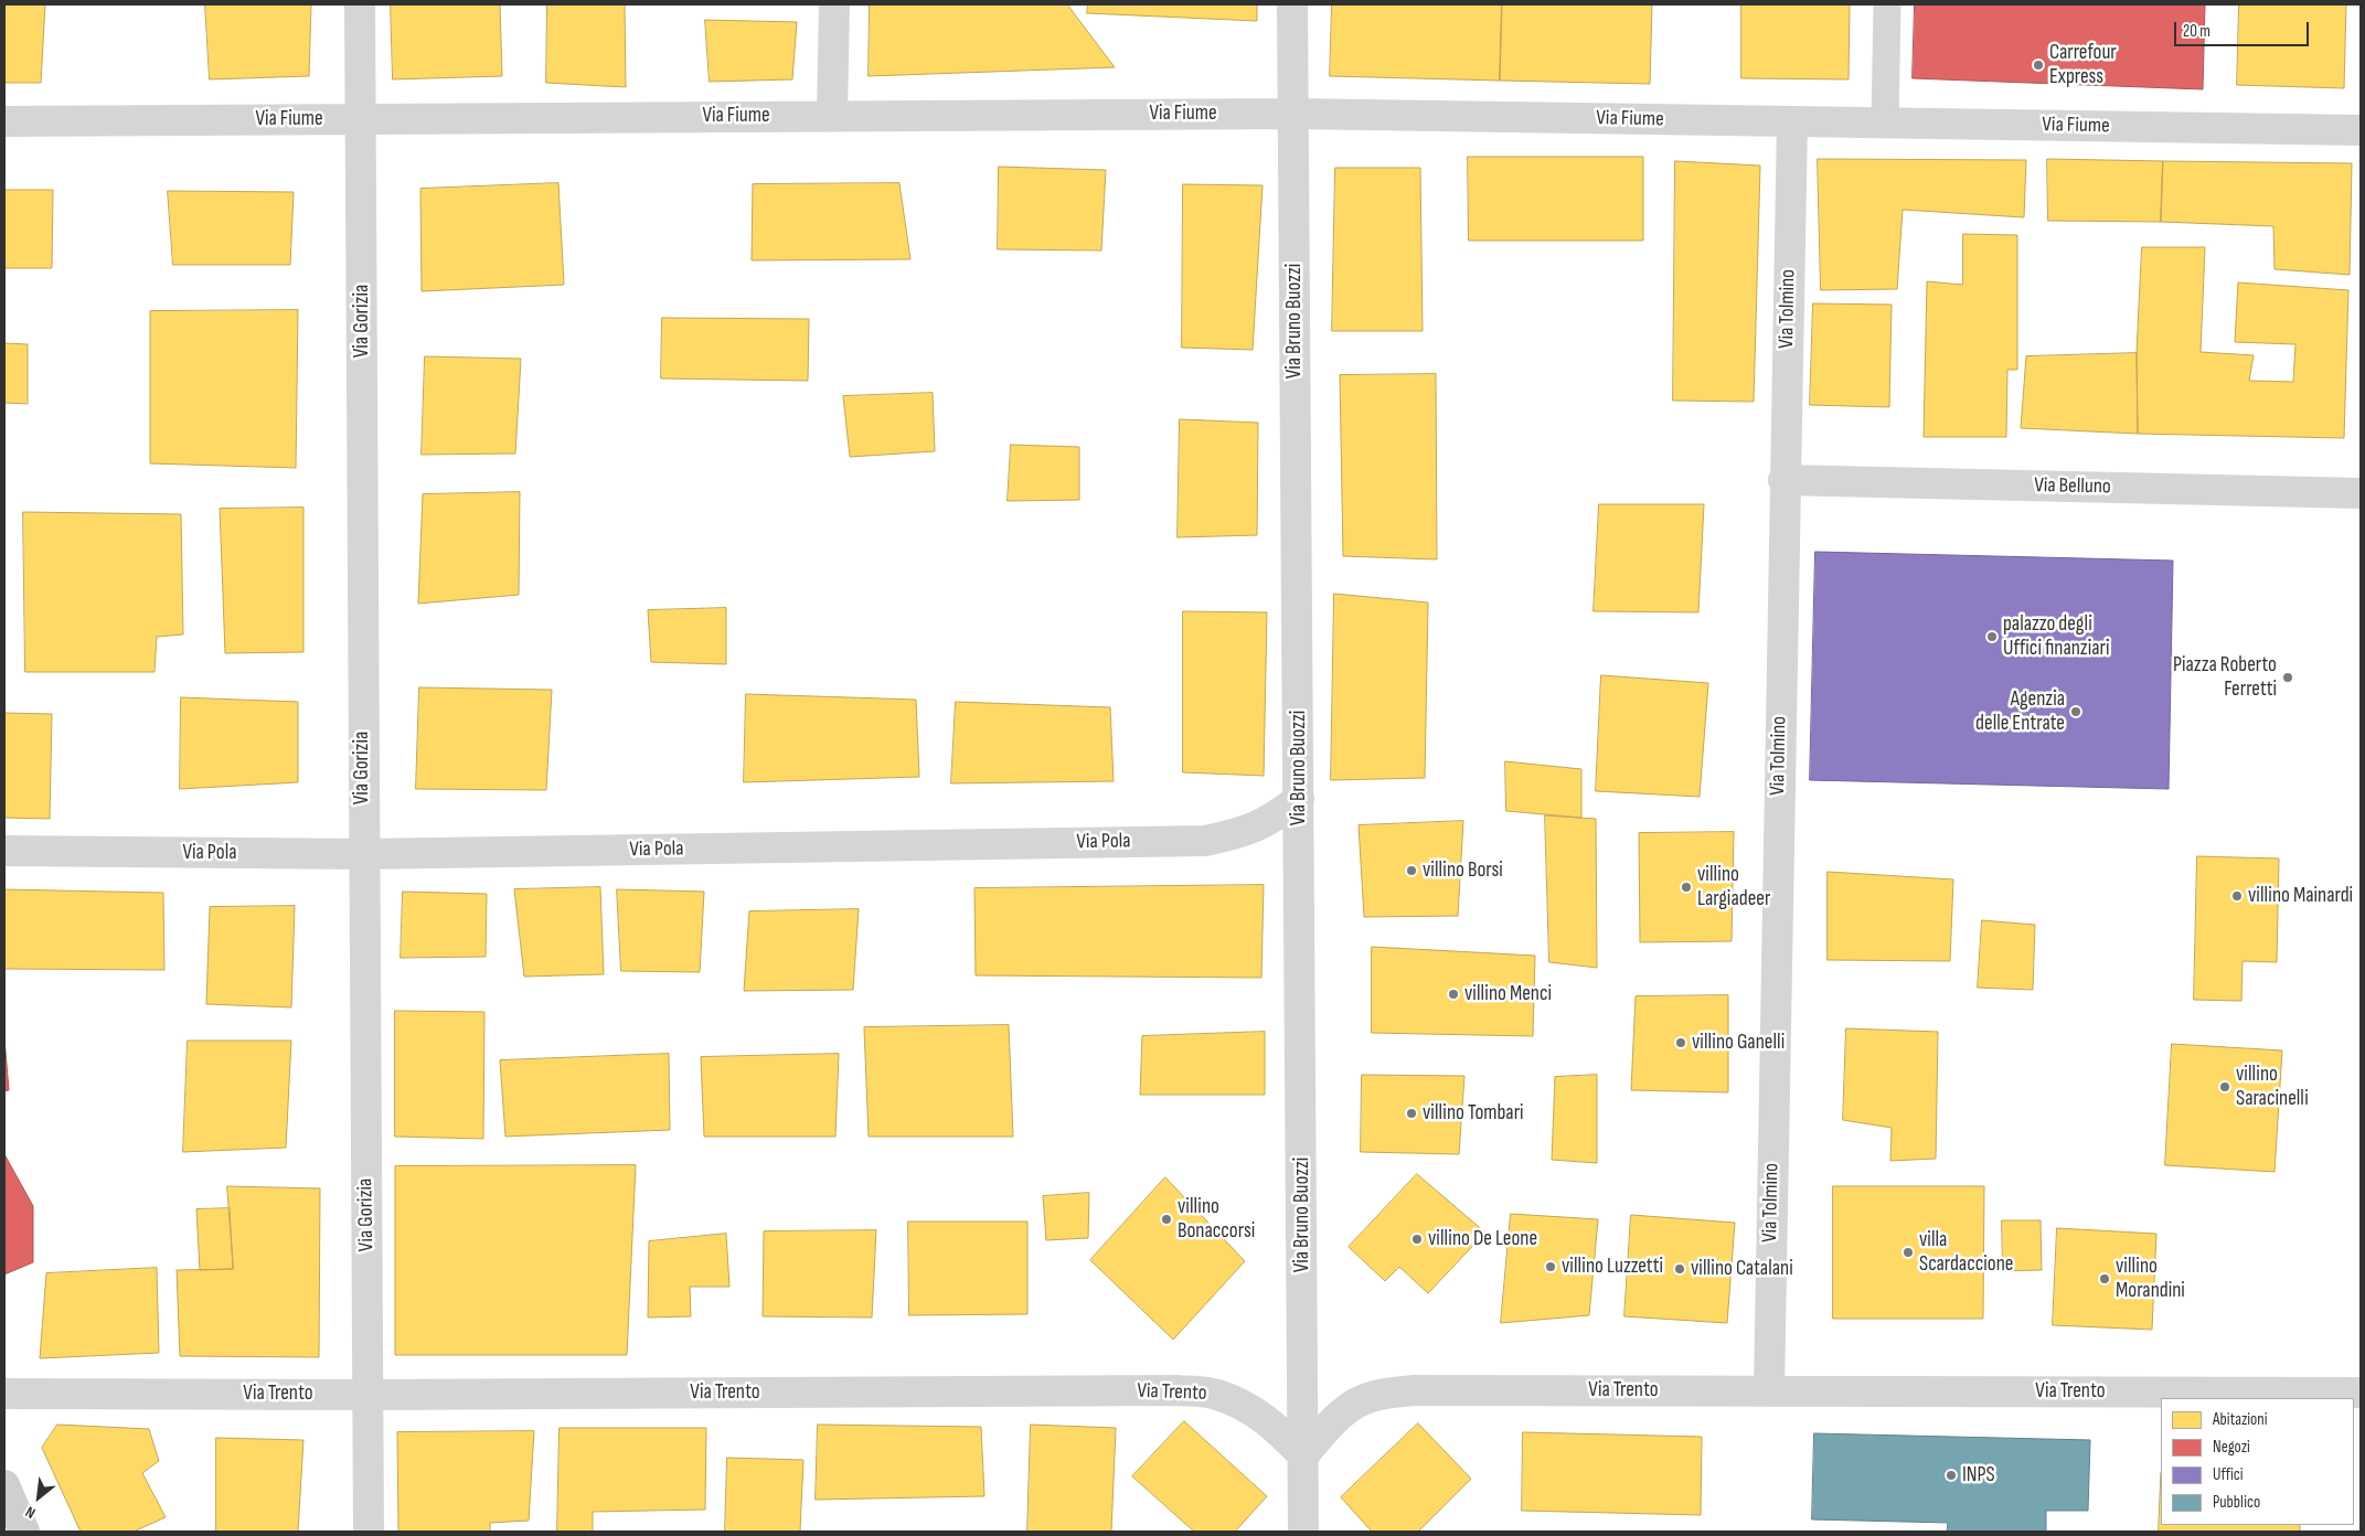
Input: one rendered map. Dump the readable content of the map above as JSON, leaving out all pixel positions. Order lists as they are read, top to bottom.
{
  "streets": {
    "street": [
      "Via Fiume",
      "Via Tolmino",
      "Via Gorizia",
      "Via Bruno Buozzi",
      "Via Belluno",
      "Via Pola",
      "Via Trento"
    ]
  },
  "crossings": [
    ["Via Fiume", "Via Tolmino"],
    ["Via Fiume", "Via Gorizia"],
    ["Via Fiume", "Via Bruno Buozzi"],
    ["Via Tolmino", "Via Belluno"],
    ["Via Tolmino", "Via Trento"],
    ["Via Gorizia", "Via Pola"],
    ["Via Gorizia", "Via Trento"],
    ["Via Bruno Buozzi", "Via Pola"],
    ["Via Bruno Buozzi", "Via Trento"]
  ],
  "places": [
    "Carrefour Express",
    "palazzo degli Uffici finanziari",
    "Piazza Roberto Ferretti",
    "Agenzia delle Entrate",
    "villino Borsi",
    "villino Largiadeer",
    "villino Mainardi",
    "villino Menci",
    "villino Ganelli",
    "villino Saracinelli",
    "villino Tombari",
    "villino Bonaccorsi",
    "villino De Leone",
    "villa Scardaccione",
    "villino Luzzetti",
    "villino Catalani",
    "villino Morandini",
    "INPS"
  ],
  "legend": [
    "Abitazioni",
    "Negozi",
    "Uffici",
    "Pubblico"
  ],
  "scale_bar": "20 m",
  "north": "bottom left"
}
